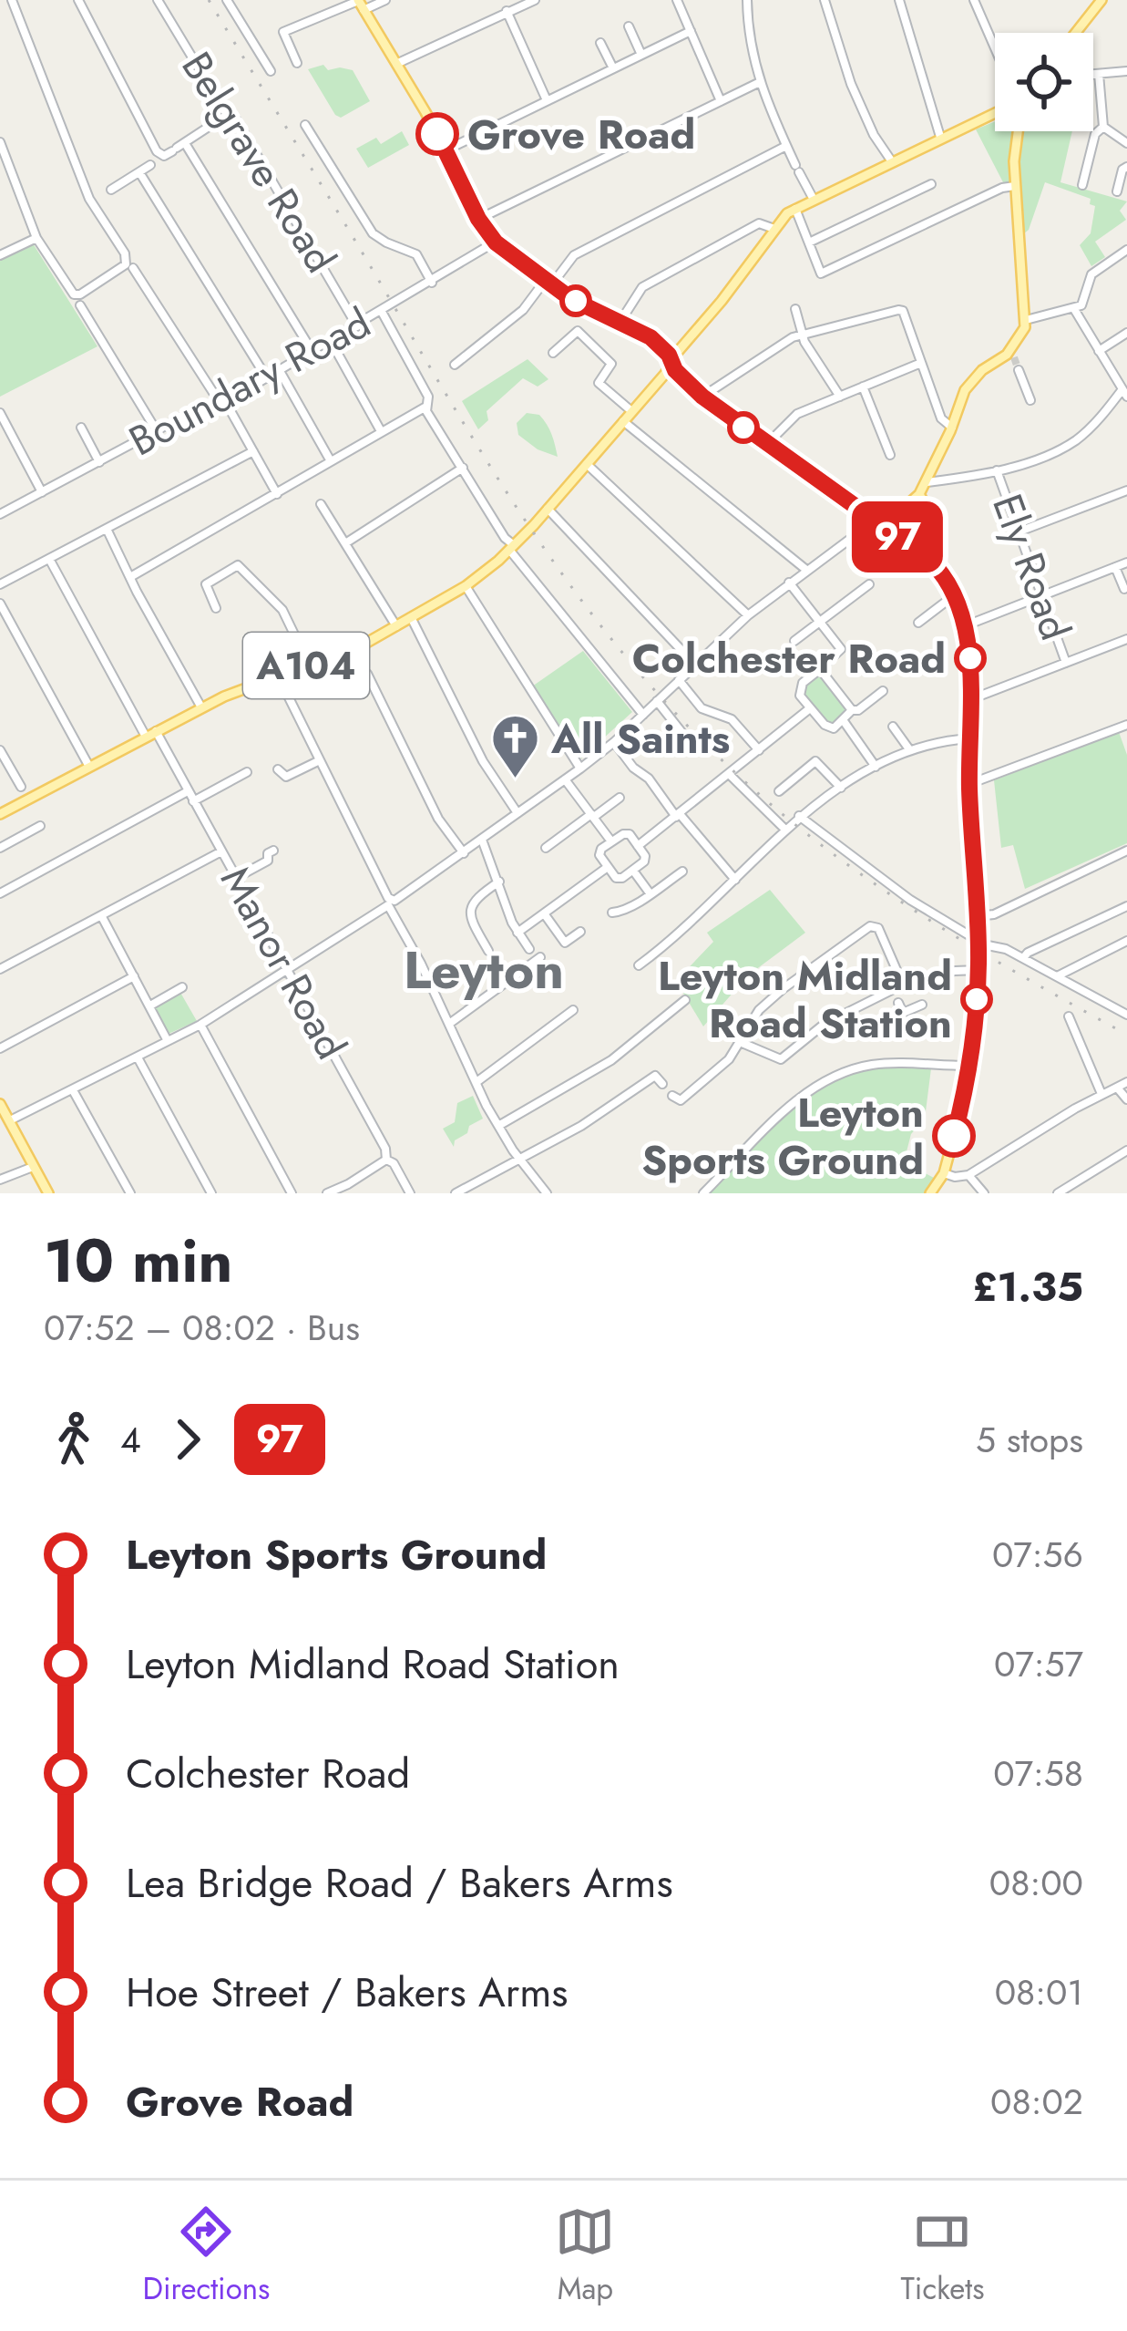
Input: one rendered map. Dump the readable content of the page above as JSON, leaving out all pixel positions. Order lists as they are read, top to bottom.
{
  "streets": {
    "main road": ["A104"],
    "street": [
      "Belgrave Road",
      "Boundary Road",
      "Ely Road",
      "Manor Road"
    ]
  },
  "crossings": [
    ["Belgrave Road", "Boundary Road"],
    ["A104", "Manor Road"]
  ],
  "districts": ["Leyton"],
  "places": {
    "other": [
      "Grove Road",
      "Colchester Road",
      "Leyton Midland Road Station",
      "Leyton Sports Ground"
    ],
    "church": ["All Saints"]
  },
  "lines": ["bus line 97"],
  "page": {
    "on_map": "97",
    "heading": ["10 min", "07:52 – 08:02 · Bus", "£1.35"],
    "legs": ["4", "97", "5 stops"],
    "list": [
      {
        "name": "Leyton Sports Ground",
        "value": "07:56"
      },
      {
        "name": "Leyton Midland Road Station",
        "value": "07:57"
      },
      {
        "name": "Colchester Road",
        "value": "07:58"
      },
      {
        "name": "Lea Bridge Road / Bakers Arms",
        "value": "08:00"
      },
      {
        "name": "Hoe Street / Bakers Arms",
        "value": "08:01"
      },
      {
        "name": "Grove Road",
        "value": "08:02"
      }
    ],
    "tabs": ["Directions", "Map", "Tickets"]
  }
}
